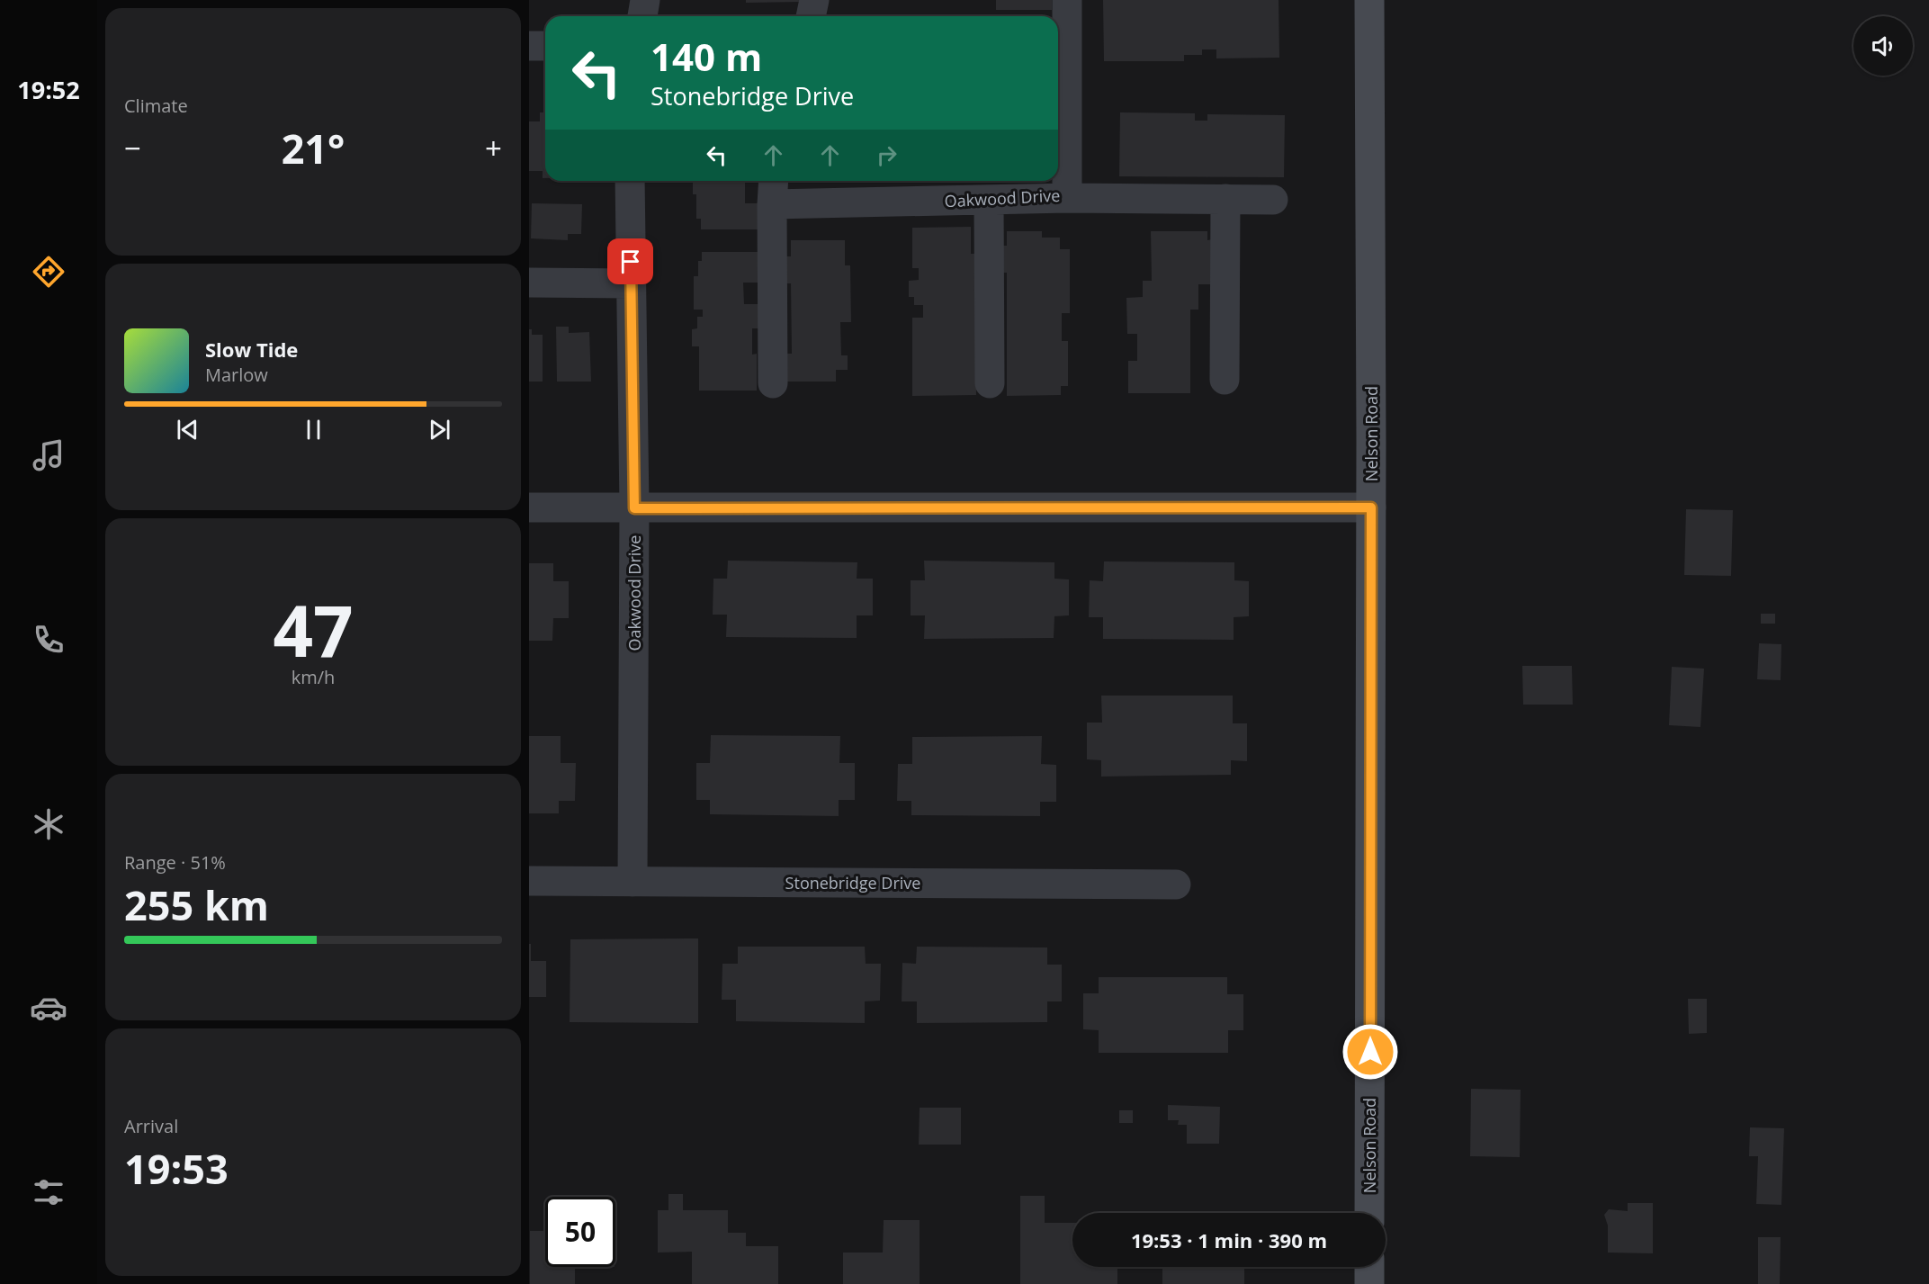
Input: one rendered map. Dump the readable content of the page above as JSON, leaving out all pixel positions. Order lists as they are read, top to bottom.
{
  "streets": {
    "main road": ["Nelson Road"],
    "street": ["Oakwood Drive", "Stonebridge Drive"]
  },
  "crossings": [
    ["Oakwood Drive", "Stonebridge Drive"]
  ],
  "page": {
    "tabs": "19:52",
    "tile": [
      "Climate",
      ["47", "km/h"],
      ["Range · 51%", "255 km"],
      ["Arrival", "19:53"]
    ],
    "turn": ["140 m", "Stonebridge Drive"],
    "heat": ["−", "21°", "+"],
    "song": ["Slow Tide", "Marlow"],
    "limit": "50",
    "trip": "19:53 · 1 min · 390 m"
  }
}
